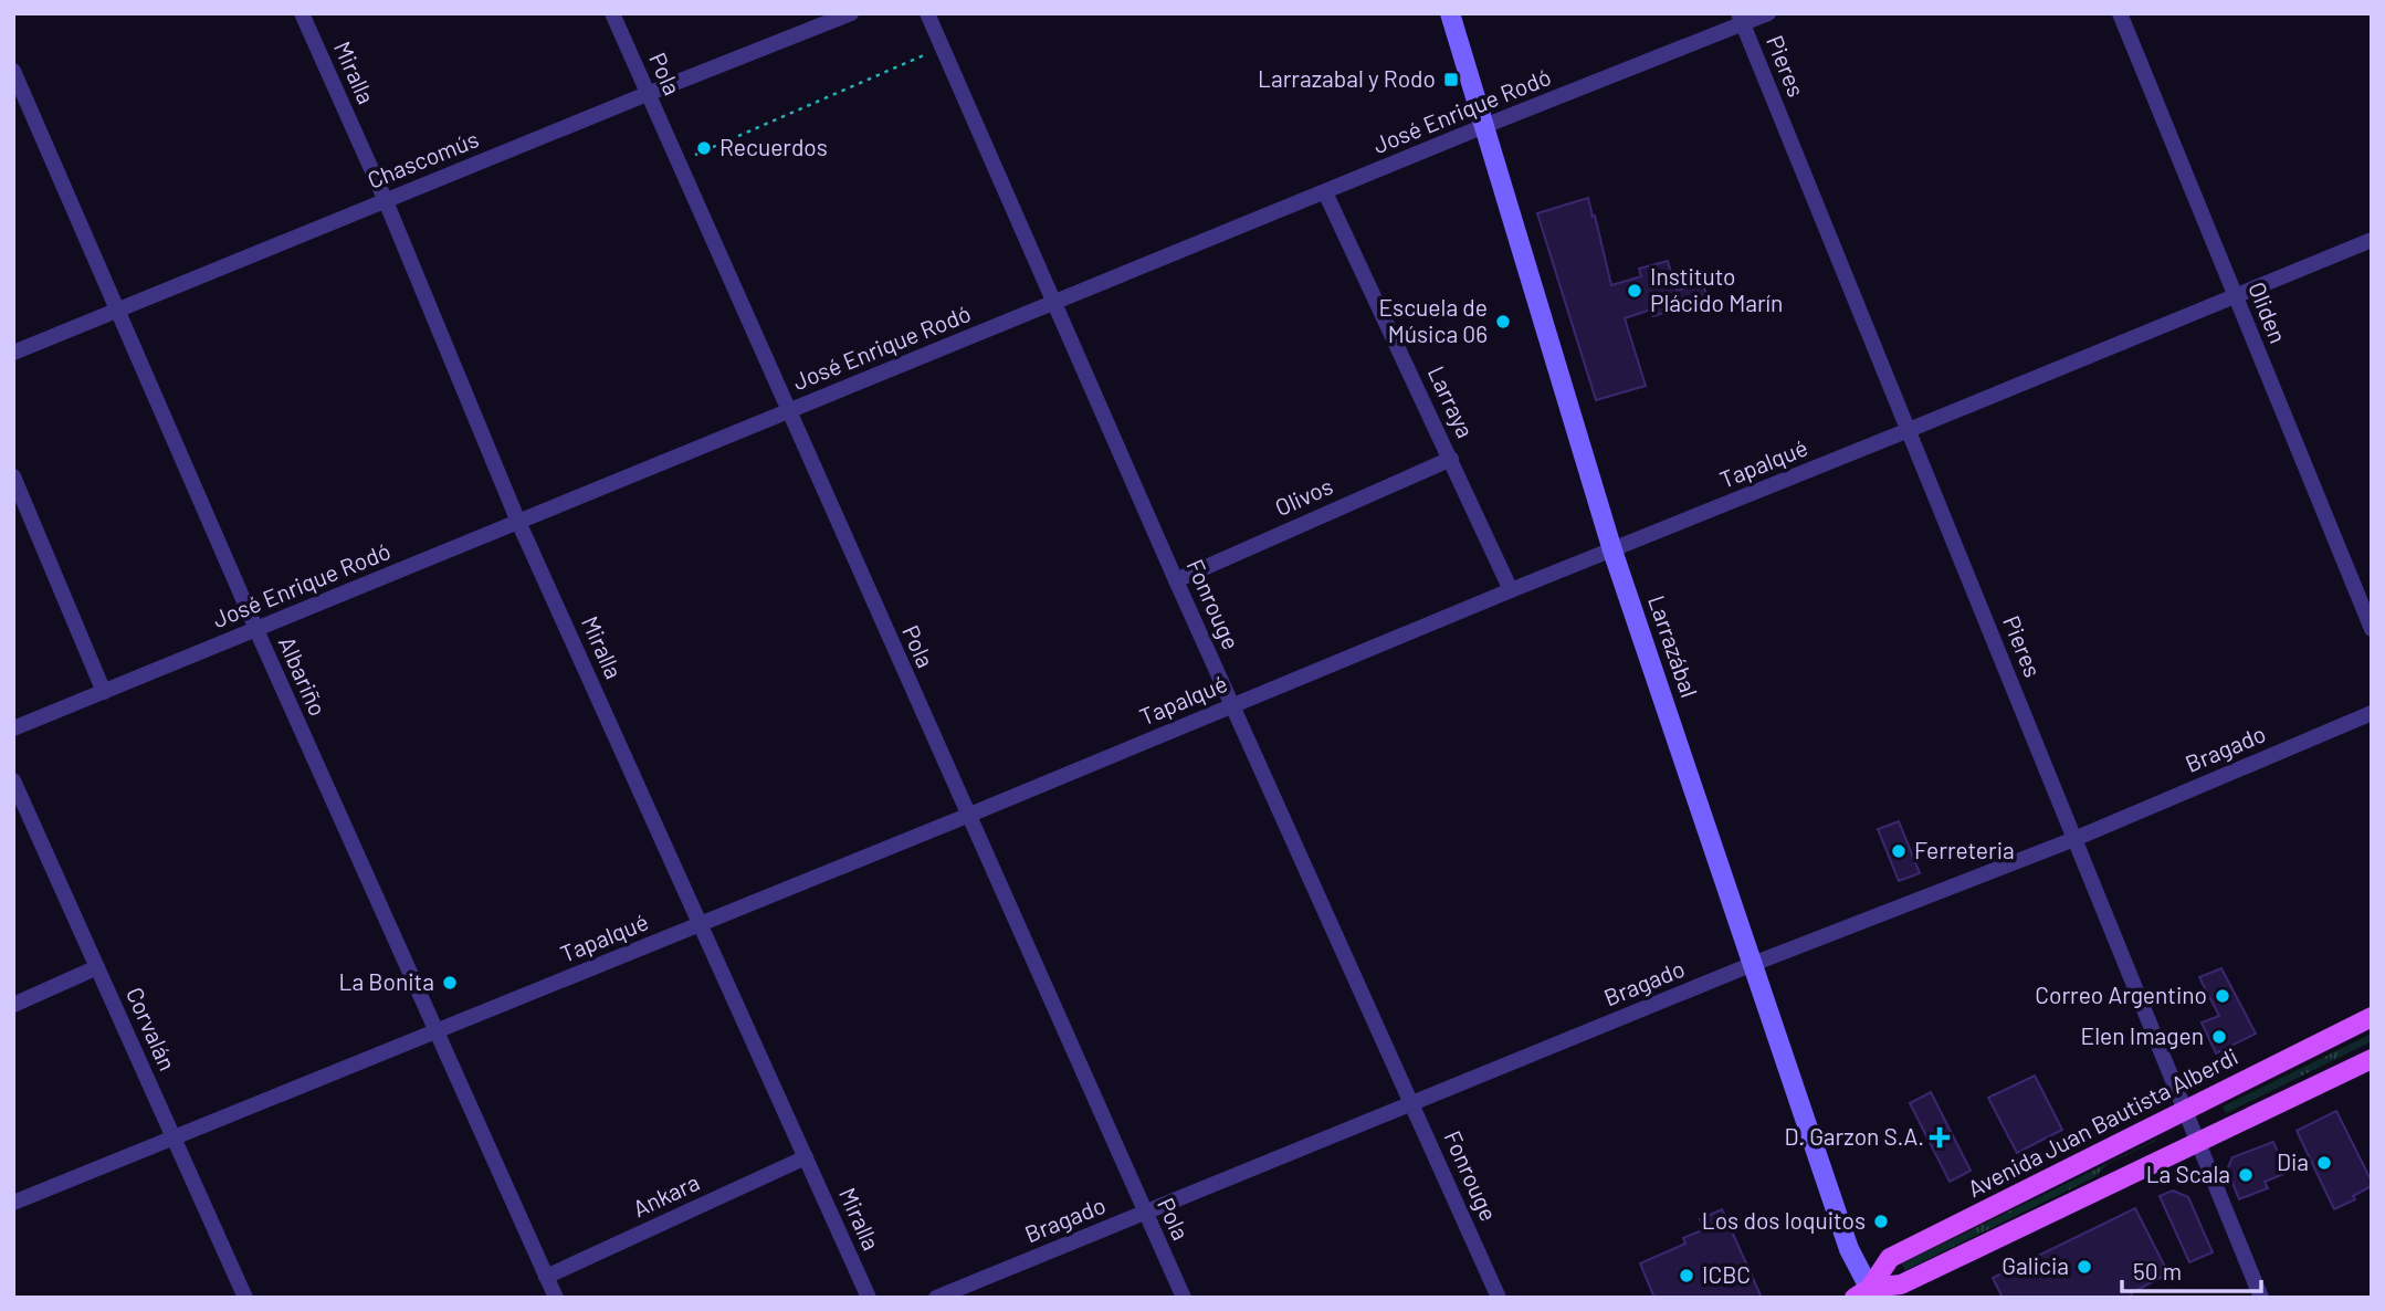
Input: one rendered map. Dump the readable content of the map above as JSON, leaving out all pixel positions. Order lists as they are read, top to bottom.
{
  "streets": {
    "main road": ["Avenida Juan Bautista Alberdi"],
    "street": [
      "Pieres",
      "Miralla",
      "Pola",
      "José Enrique Rodó",
      "Chascomús",
      "Oliden",
      "Larraya",
      "Tapalqué",
      "Olivos",
      "Fonrouge",
      "Larrazábal",
      "Albariño",
      "Bragado",
      "Corvalán",
      "Ankara"
    ]
  },
  "crossings": [
    ["Pieres", "José Enrique Rodó"],
    ["Pieres", "Tapalqué"],
    ["Pieres", "Bragado"],
    ["Pieres", "Avenida Juan Bautista Alberdi"],
    ["Miralla", "José Enrique Rodó"],
    ["Miralla", "Chascomús"],
    ["Miralla", "Tapalqué"],
    ["Miralla", "Ankara"],
    ["Pola", "José Enrique Rodó"],
    ["Pola", "Chascomús"],
    ["Pola", "Tapalqué"],
    ["Pola", "Bragado"],
    ["José Enrique Rodó", "Larraya"],
    ["José Enrique Rodó", "Fonrouge"],
    ["José Enrique Rodó", "Larrazábal"],
    ["José Enrique Rodó", "Albariño"],
    ["Chascomús", "Albariño"],
    ["Oliden", "Tapalqué"],
    ["Larraya", "Tapalqué"],
    ["Larraya", "Olivos"],
    ["Tapalqué", "Fonrouge"],
    ["Tapalqué", "Larrazábal"],
    ["Tapalqué", "Albariño"],
    ["Tapalqué", "Corvalán"],
    ["Olivos", "Fonrouge"],
    ["Fonrouge", "Bragado"],
    ["Larrazábal", "Bragado"],
    ["Larrazábal", "Avenida Juan Bautista Alberdi"],
    ["Albariño", "Ankara"]
  ],
  "places": {
    "transit": ["Larrazabal y Rodo"],
    "other": [
      "Recuerdos",
      "Instituto Plácido Marín",
      "Escuela de Música 06",
      "Ferreteria",
      "La Bonita",
      "Correo Argentino",
      "Elen Imagen",
      "Dia",
      "La Scala",
      "Los dos loquitos",
      "Galicia",
      "ICBC"
    ],
    "health": ["D. Garzon S.A."]
  },
  "scale_bar": "50 m"
}
